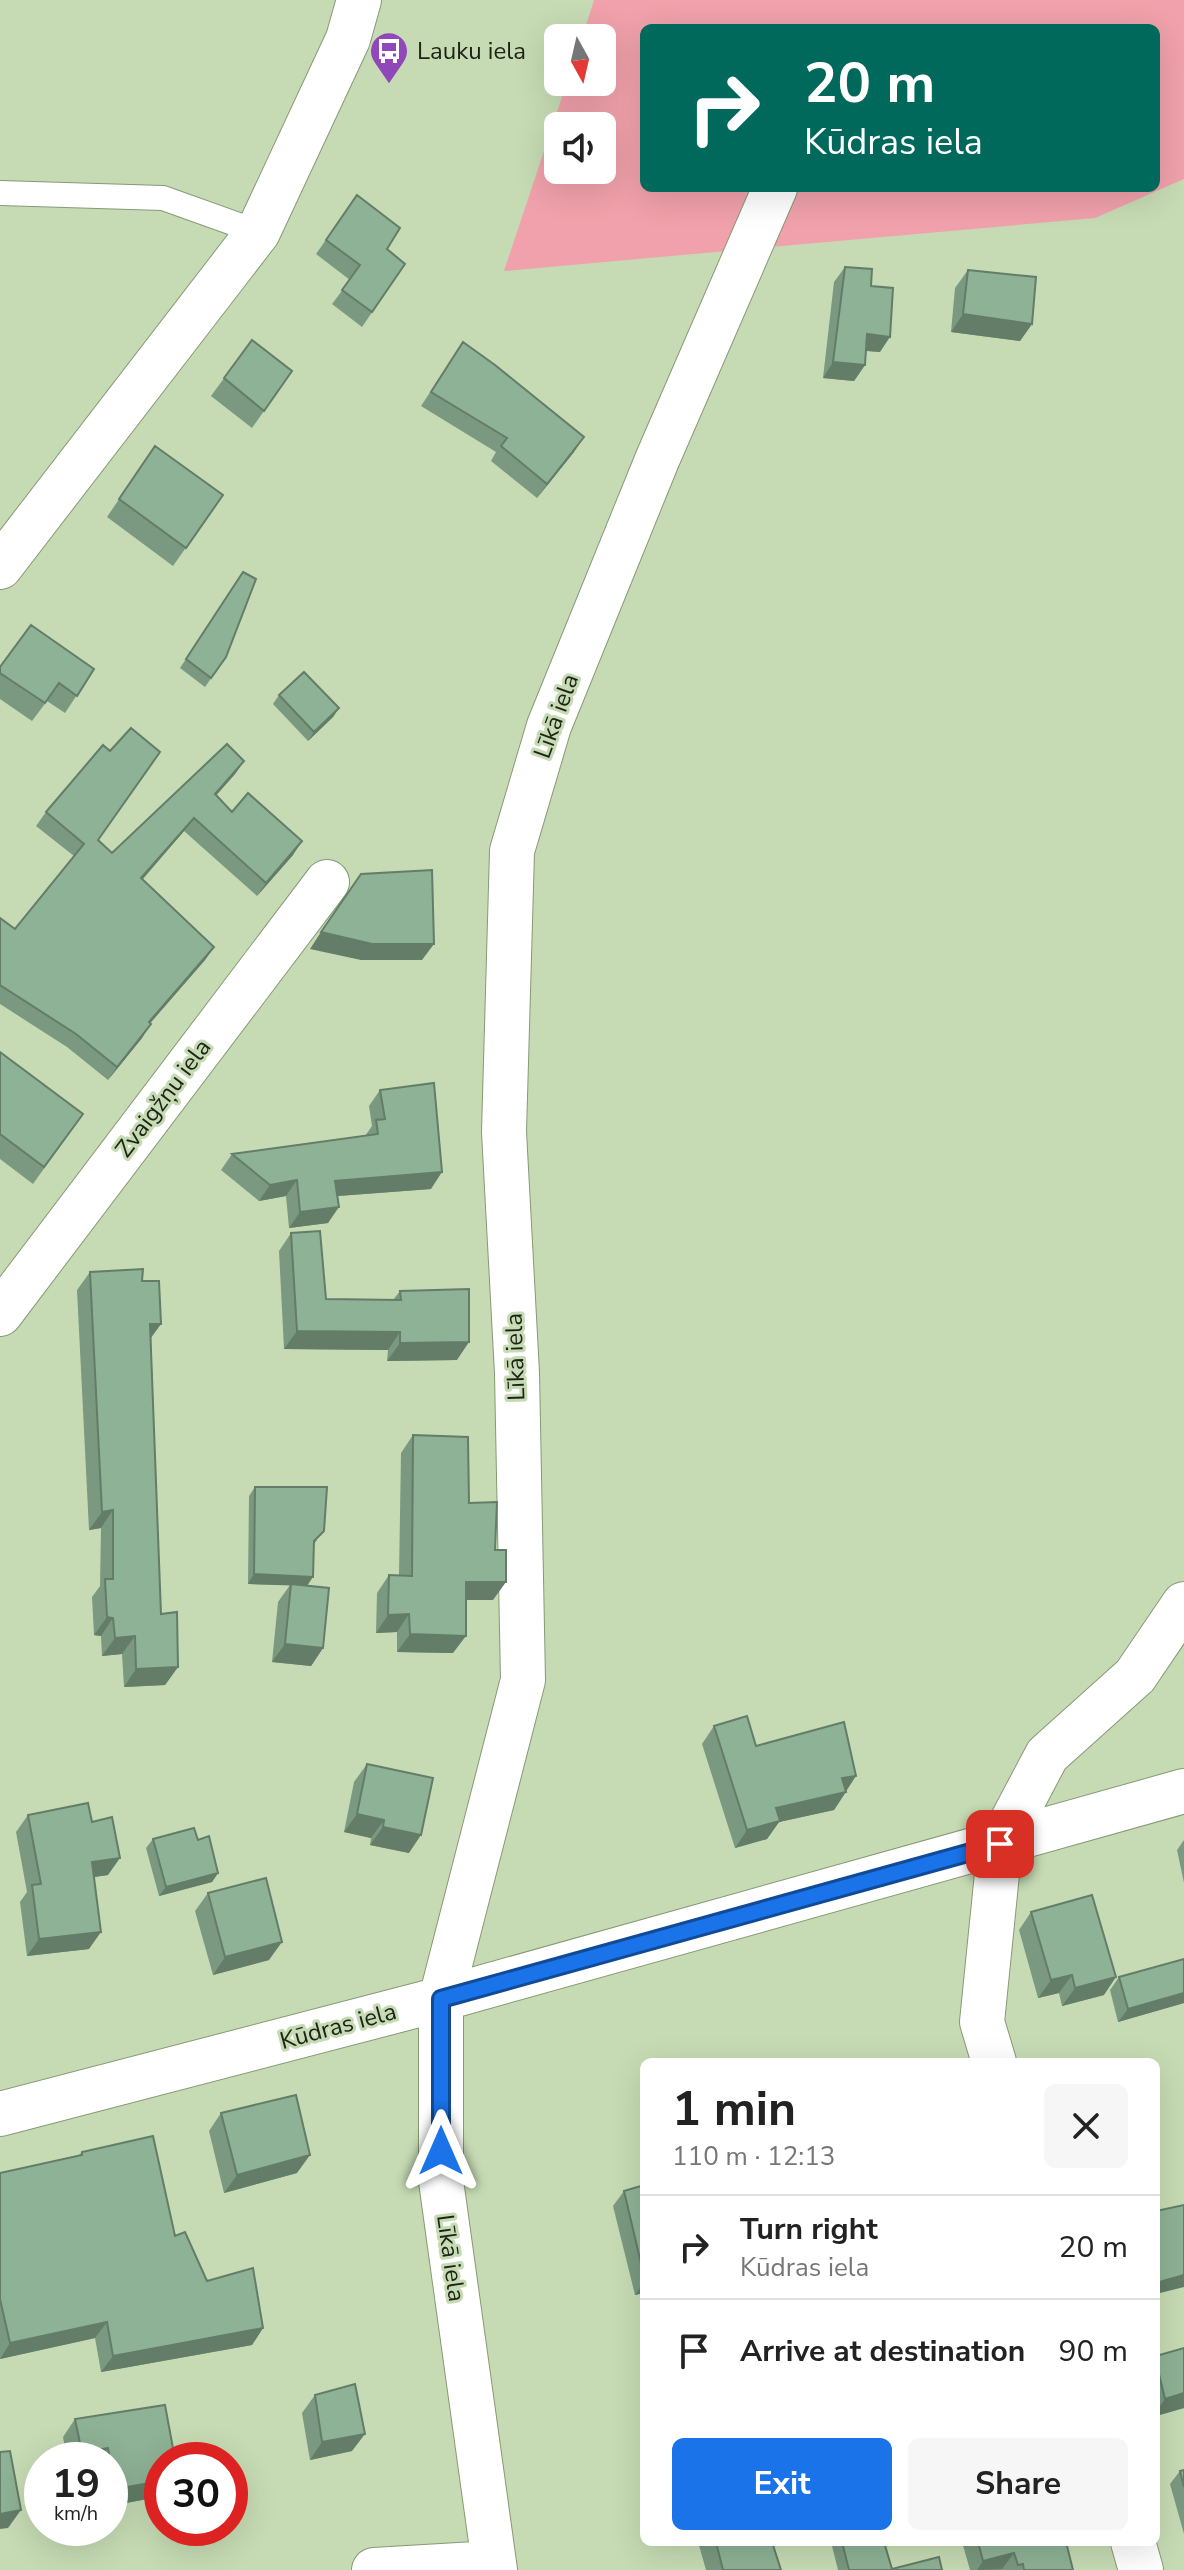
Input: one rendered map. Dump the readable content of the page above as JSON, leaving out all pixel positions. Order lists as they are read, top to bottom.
{
  "streets": {
    "street": ["Līkā iela", "Zvaigžņu iela", "Kūdras iela"]
  },
  "crossings": [
    ["Līkā iela", "Kūdras iela"]
  ],
  "places": {
    "bus stop": ["Lauku iela"]
  },
  "north": "bottom",
  "page": {
    "turn": ["20 m", "Kūdras iela"],
    "heading": ["1 min", "110 m · 12:13"],
    "list": [
      {
        "name": "Turn right",
        "note": "Kūdras iela",
        "value": "20 m"
      },
      {
        "name": "Arrive at destination",
        "value": "90 m"
      }
    ],
    "buttons": ["Exit", "Share"],
    "speed": "19 km/h",
    "limit": "30"
  }
}
